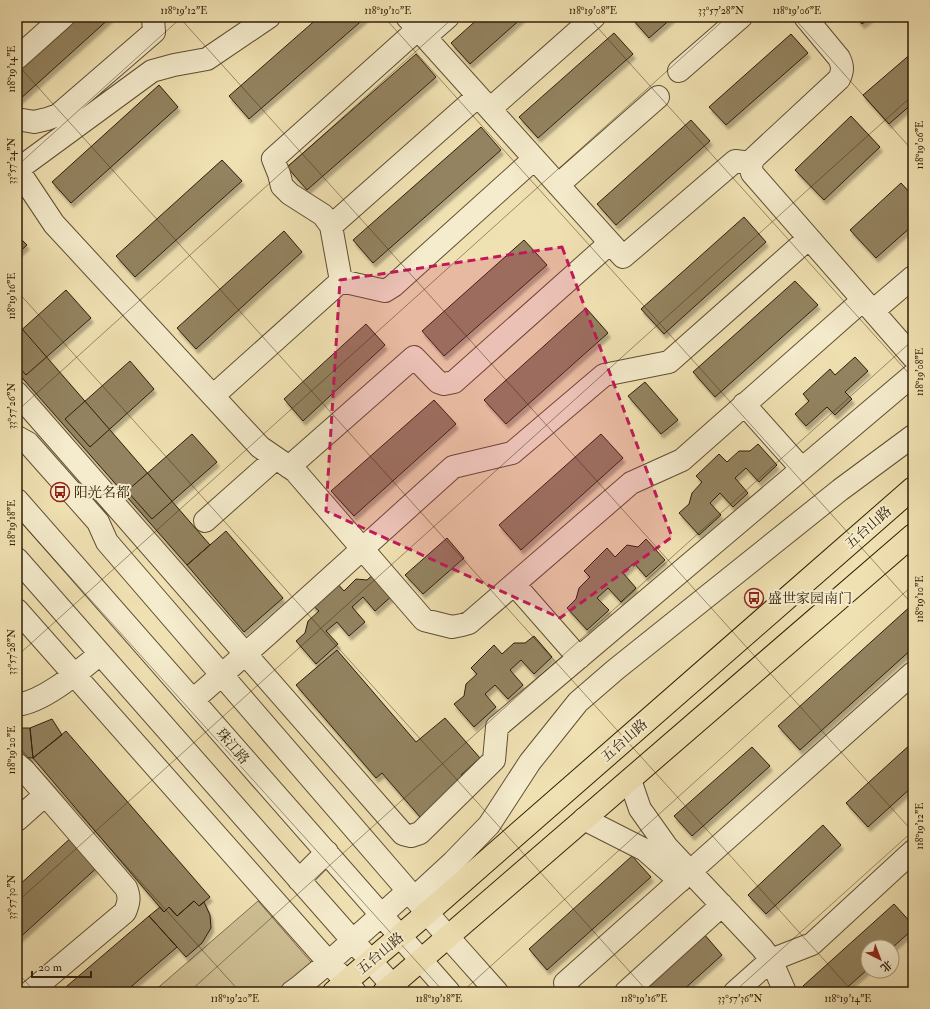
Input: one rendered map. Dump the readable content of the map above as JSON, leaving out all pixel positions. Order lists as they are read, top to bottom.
{
  "streets": {
    "main road": ["五台山路"],
    "street": ["珠江路"]
  },
  "crossings": [
    ["五台山路", "珠江路"]
  ],
  "places": {
    "bus stop": ["阳光名都", "盛世家园南门"]
  },
  "scale_bar": "20 m",
  "north": "bottom right",
  "coordinates": [
    "118°19'12\"E",
    "118°19'10\"E",
    "118°19'08\"E",
    "33°57'28\"N",
    "118°19'06\"E",
    "118°19'14\"E",
    "33°57'24\"N",
    "118°19'16\"E",
    "33°57'26\"N",
    "118°19'18\"E",
    "118°19'20\"E",
    "33°57'30\"N",
    "33°57'36\"N"
  ]
}
